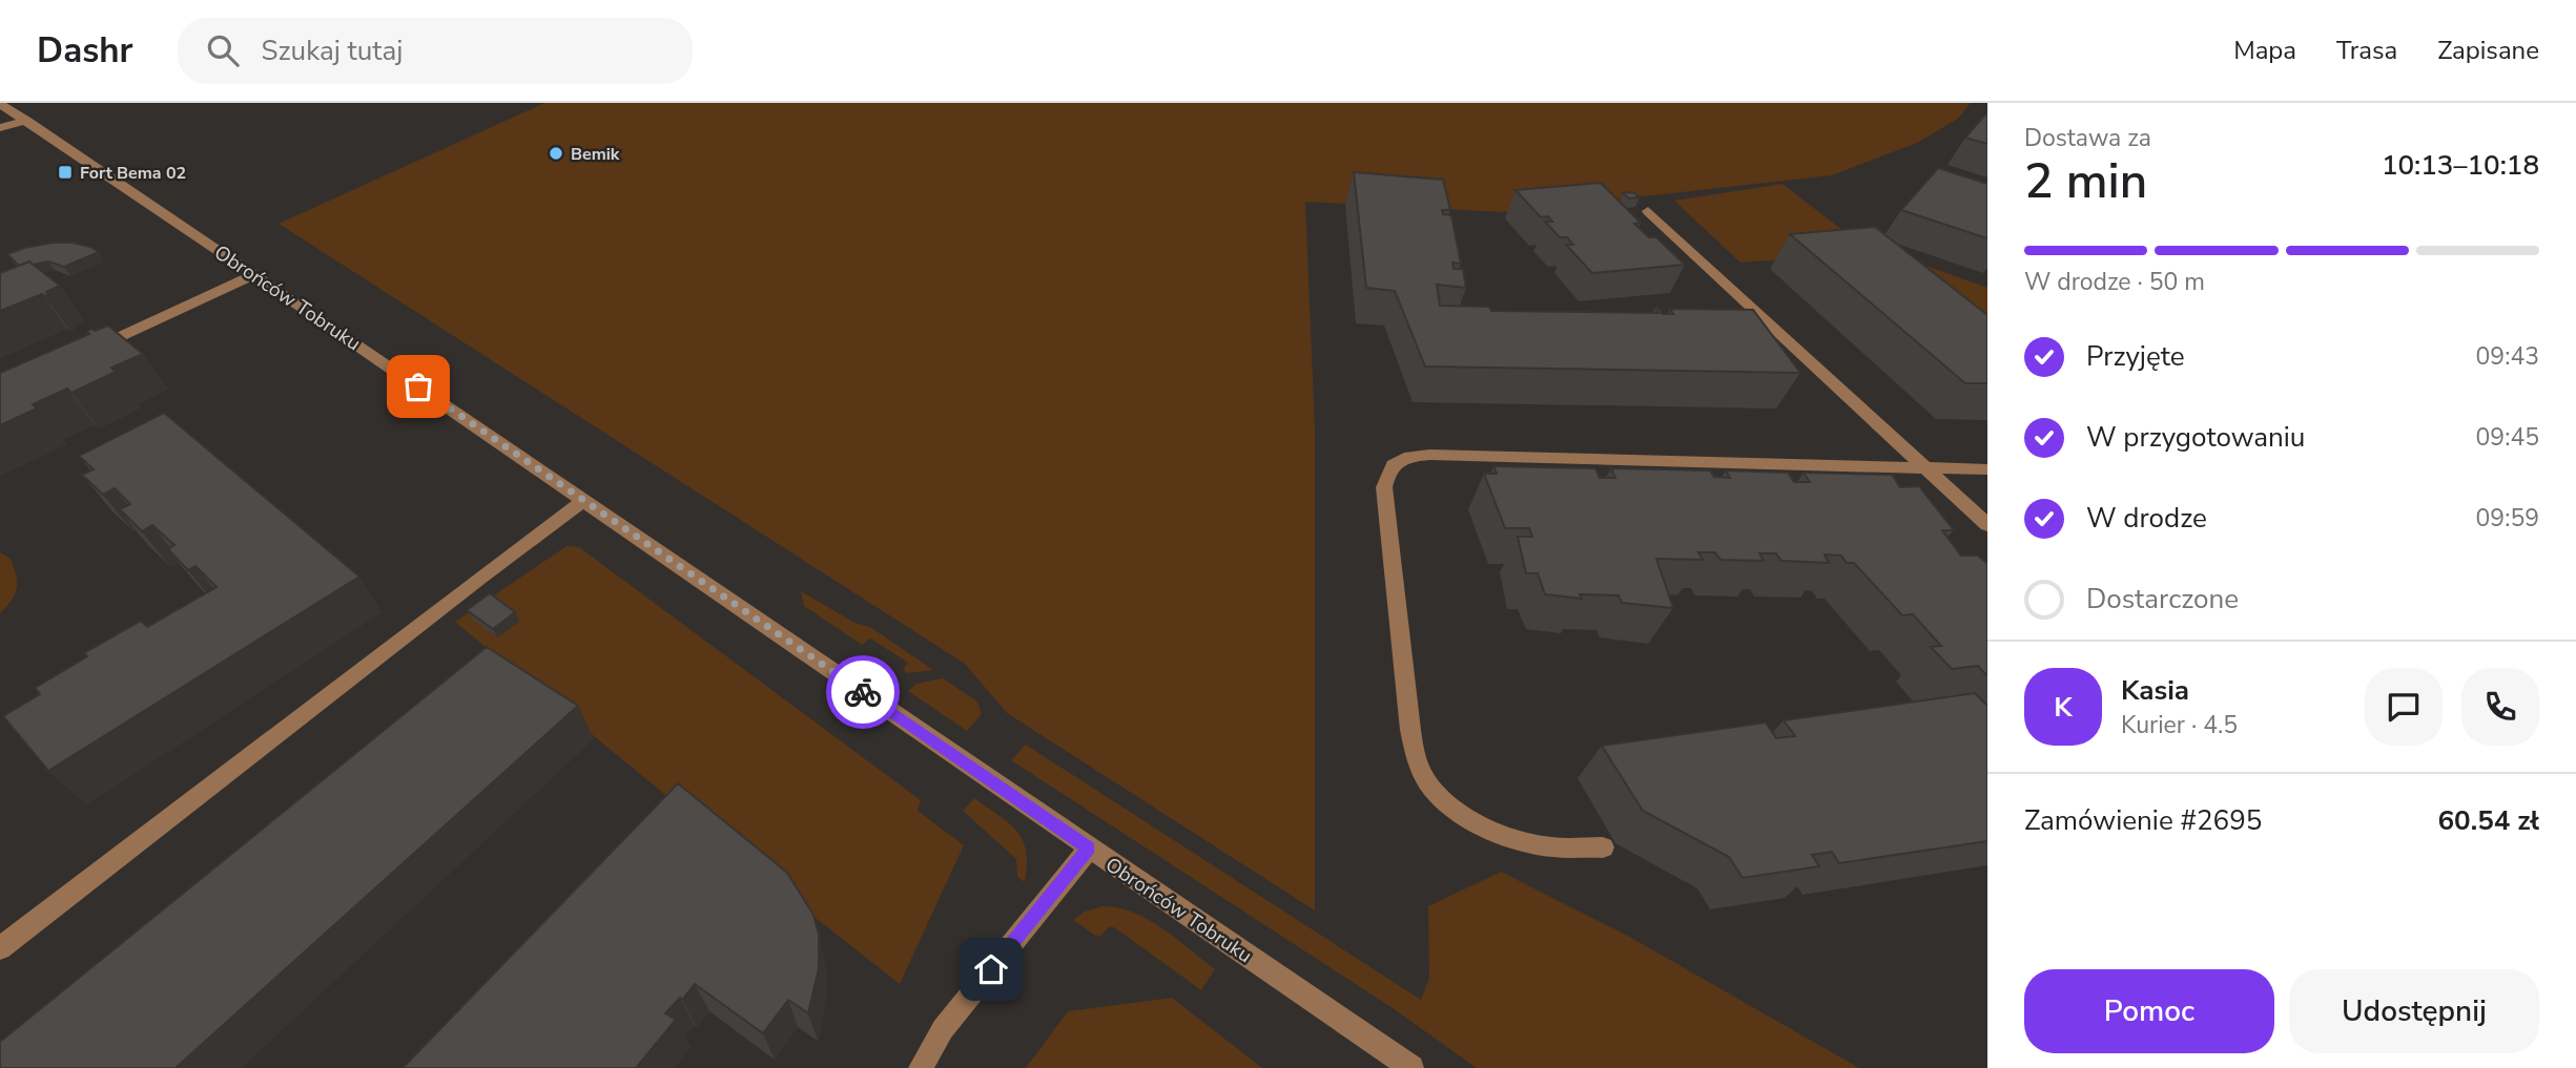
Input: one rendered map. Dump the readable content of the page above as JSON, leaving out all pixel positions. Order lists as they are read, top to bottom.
{
  "streets": {
    "street": ["Obrońców Tobruku"]
  },
  "places": {
    "other": ["Bemik"],
    "transit": ["Fort Bema 02"]
  },
  "page": {
    "header": "Dashr",
    "search": "Szukaj tutaj",
    "nav": ["Mapa", "Trasa", "Zapisane"],
    "heading": ["2 min", "Dostawa za", "10:13–10:18"],
    "panel": [
      "Kasia",
      "Kurier · 4.5",
      "Zamówienie #2695",
      "60.54 zł"
    ],
    "bar": "W drodze · 50 m",
    "list": [
      ["Przyjęte", "09:43"],
      ["W przygotowaniu", "09:45"],
      ["W drodze", "09:59"],
      "Dostarczone"
    ],
    "round": "K",
    "buttons": ["Pomoc", "Udostępnij"]
  }
}
